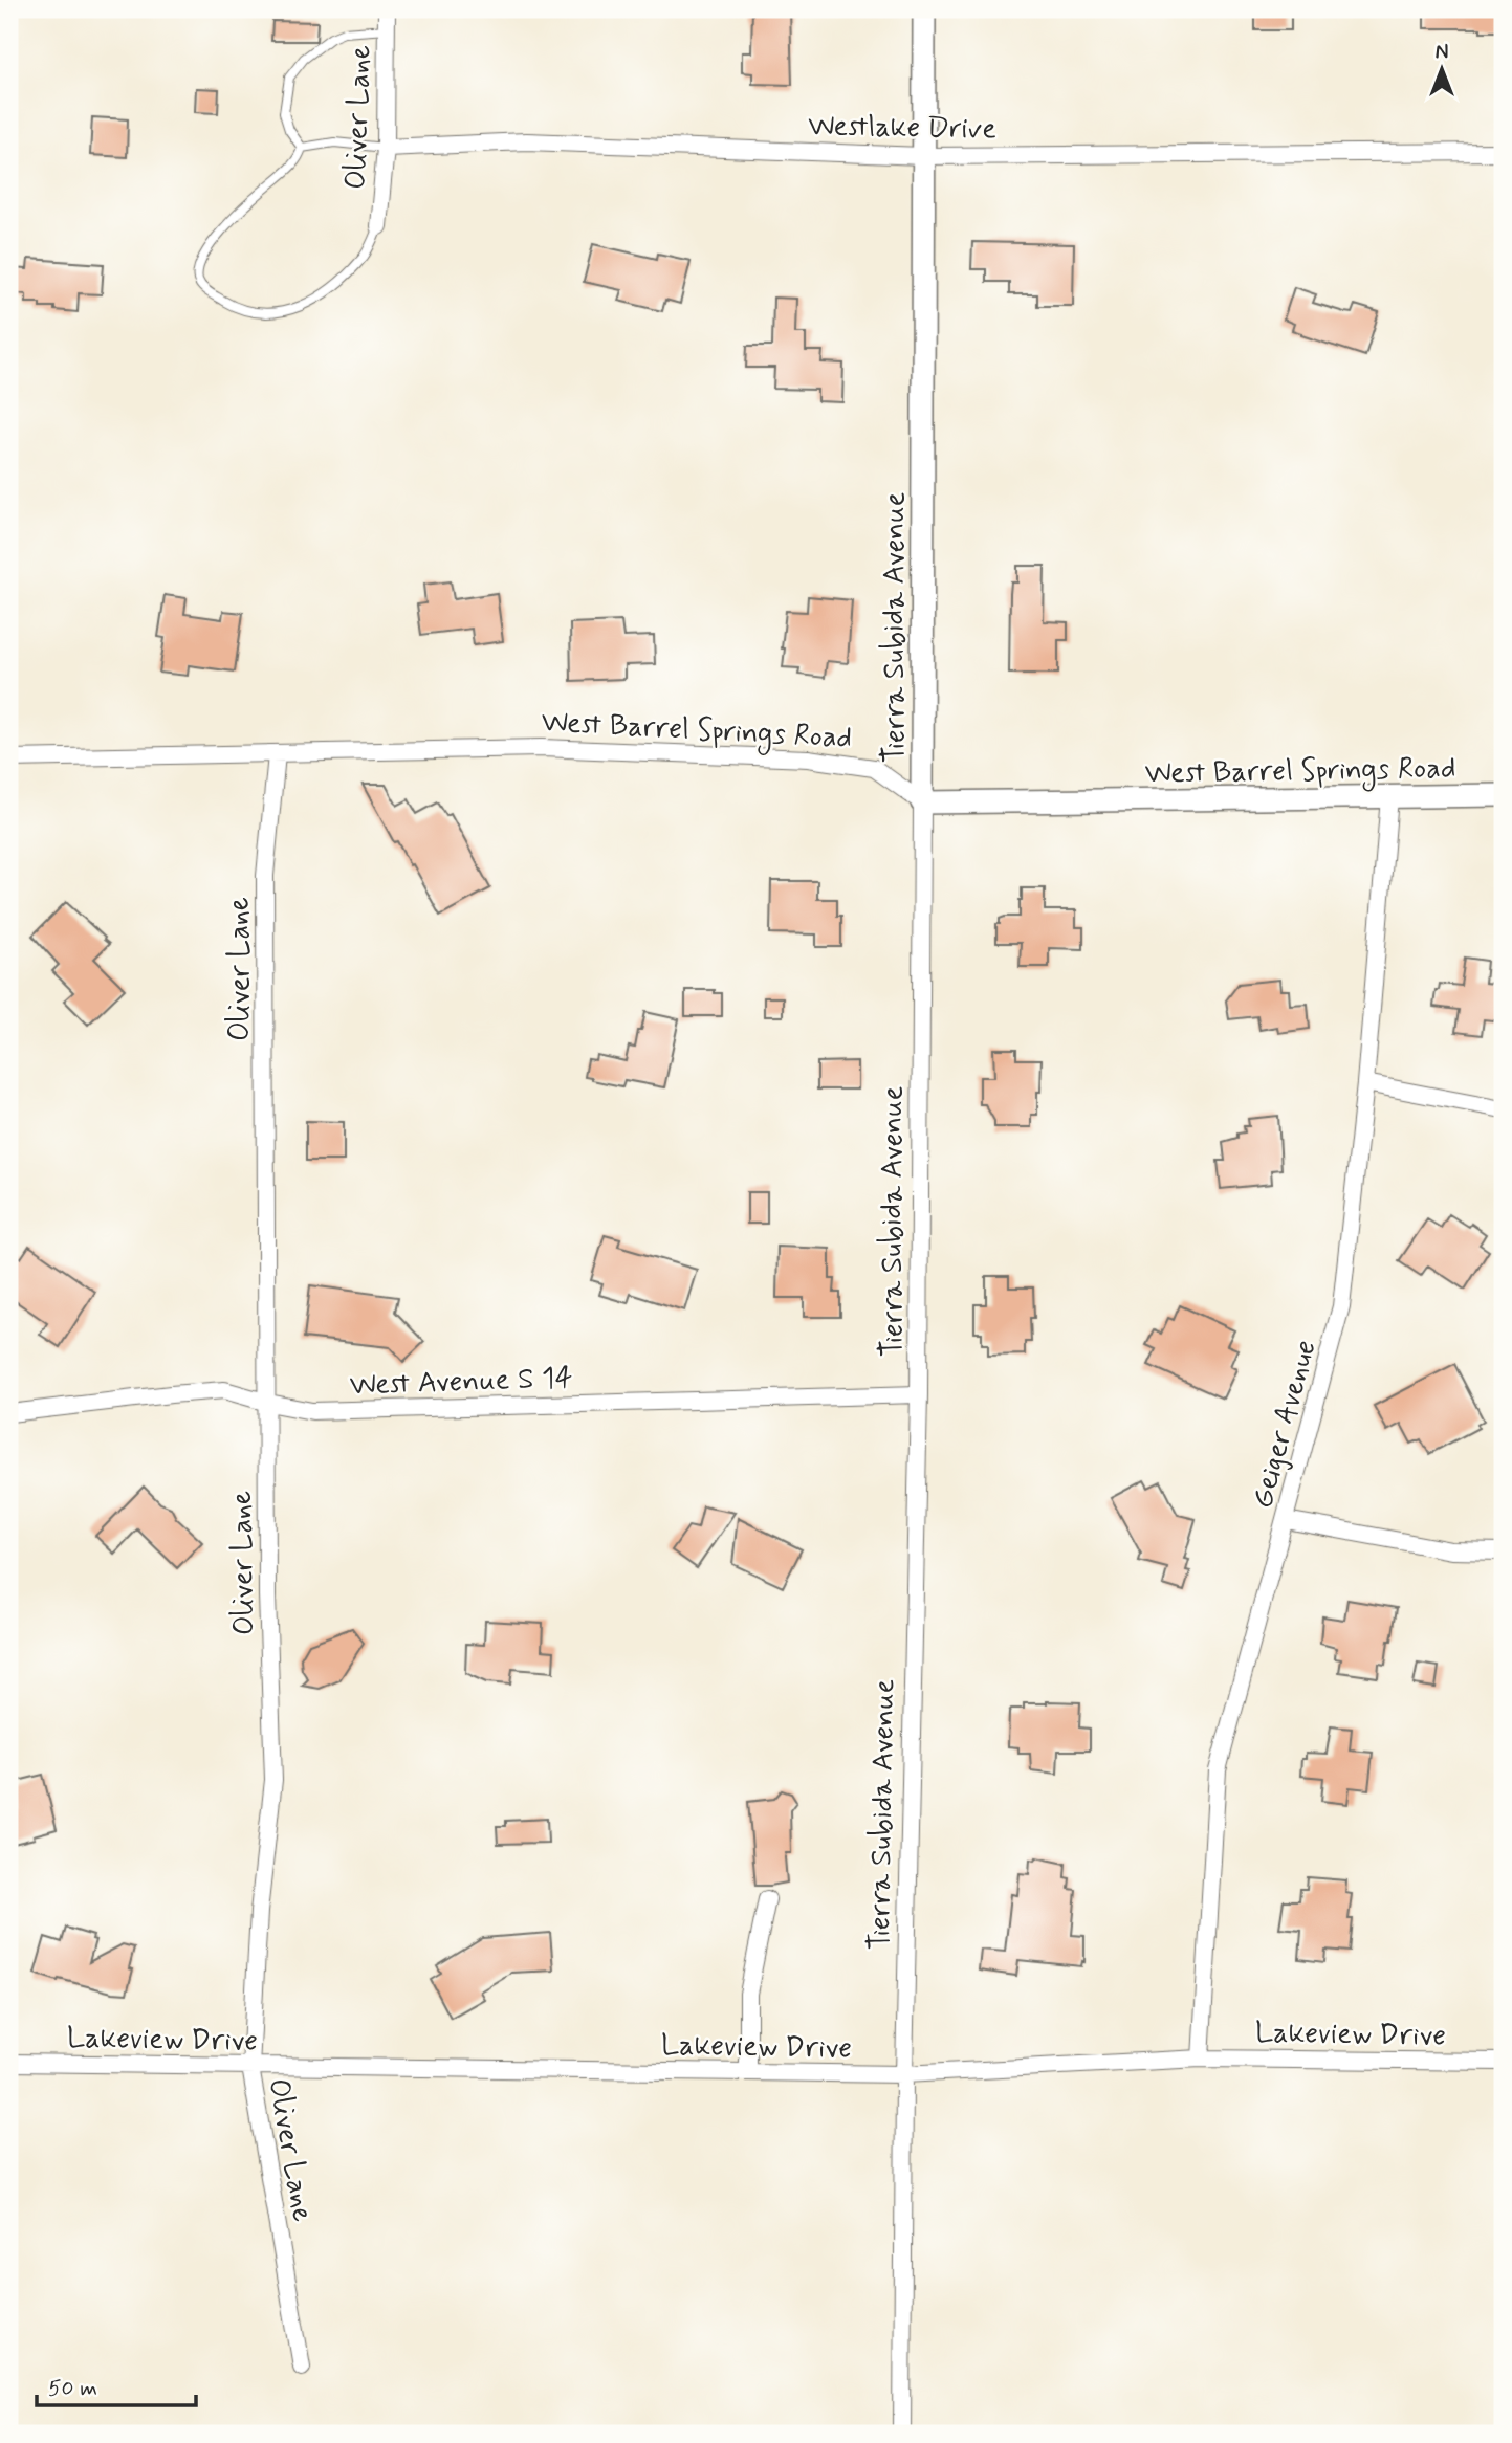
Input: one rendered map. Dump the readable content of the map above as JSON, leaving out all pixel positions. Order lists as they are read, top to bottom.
{
  "streets": {
    "street": [
      "Oliver Lane",
      "Westlake Drive",
      "Tierra Subida Avenue",
      "West Barrel Springs Road",
      "West Avenue S 14",
      "Geiger Avenue",
      "Lakeview Drive"
    ]
  },
  "crossings": [
    ["Oliver Lane", "Westlake Drive"],
    ["Oliver Lane", "West Barrel Springs Road"],
    ["Oliver Lane", "West Avenue S 14"],
    ["Oliver Lane", "Lakeview Drive"],
    ["Westlake Drive", "Tierra Subida Avenue"],
    ["Tierra Subida Avenue", "West Barrel Springs Road"],
    ["Tierra Subida Avenue", "West Avenue S 14"],
    ["Tierra Subida Avenue", "Lakeview Drive"],
    ["West Barrel Springs Road", "Geiger Avenue"],
    ["Geiger Avenue", "Lakeview Drive"]
  ],
  "scale_bar": "50 m",
  "north": "top"
}
